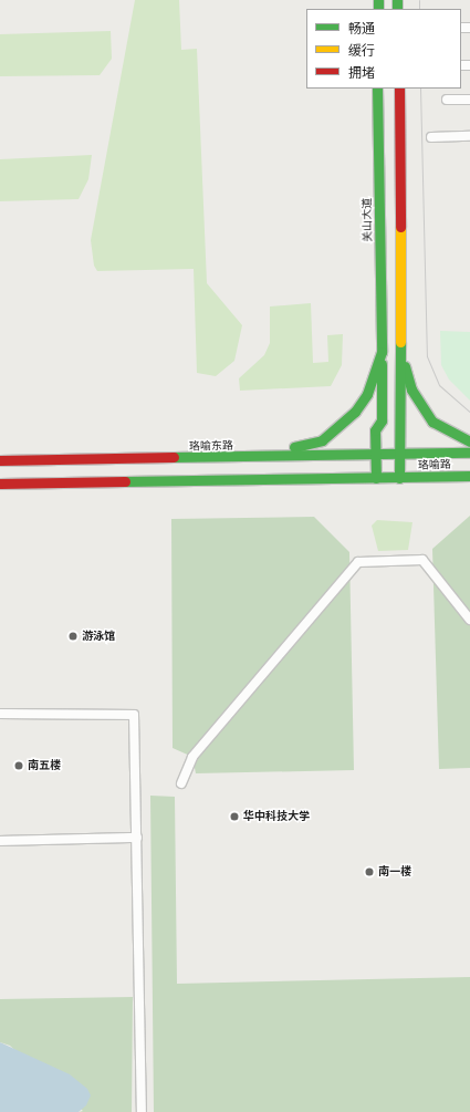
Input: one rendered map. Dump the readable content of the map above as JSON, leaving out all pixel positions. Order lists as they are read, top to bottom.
{
  "streets": {
    "main road": ["关山大道", "珞喻东路", "珞喻路"]
  },
  "crossings": [
    ["关山大道", "珞喻东路"],
    ["珞喻东路", "珞喻路"]
  ],
  "places": [
    "游泳馆",
    "南五楼",
    "华中科技大学",
    "南一楼"
  ],
  "legend": ["畅通", "缓行", "拥堵"]
}
